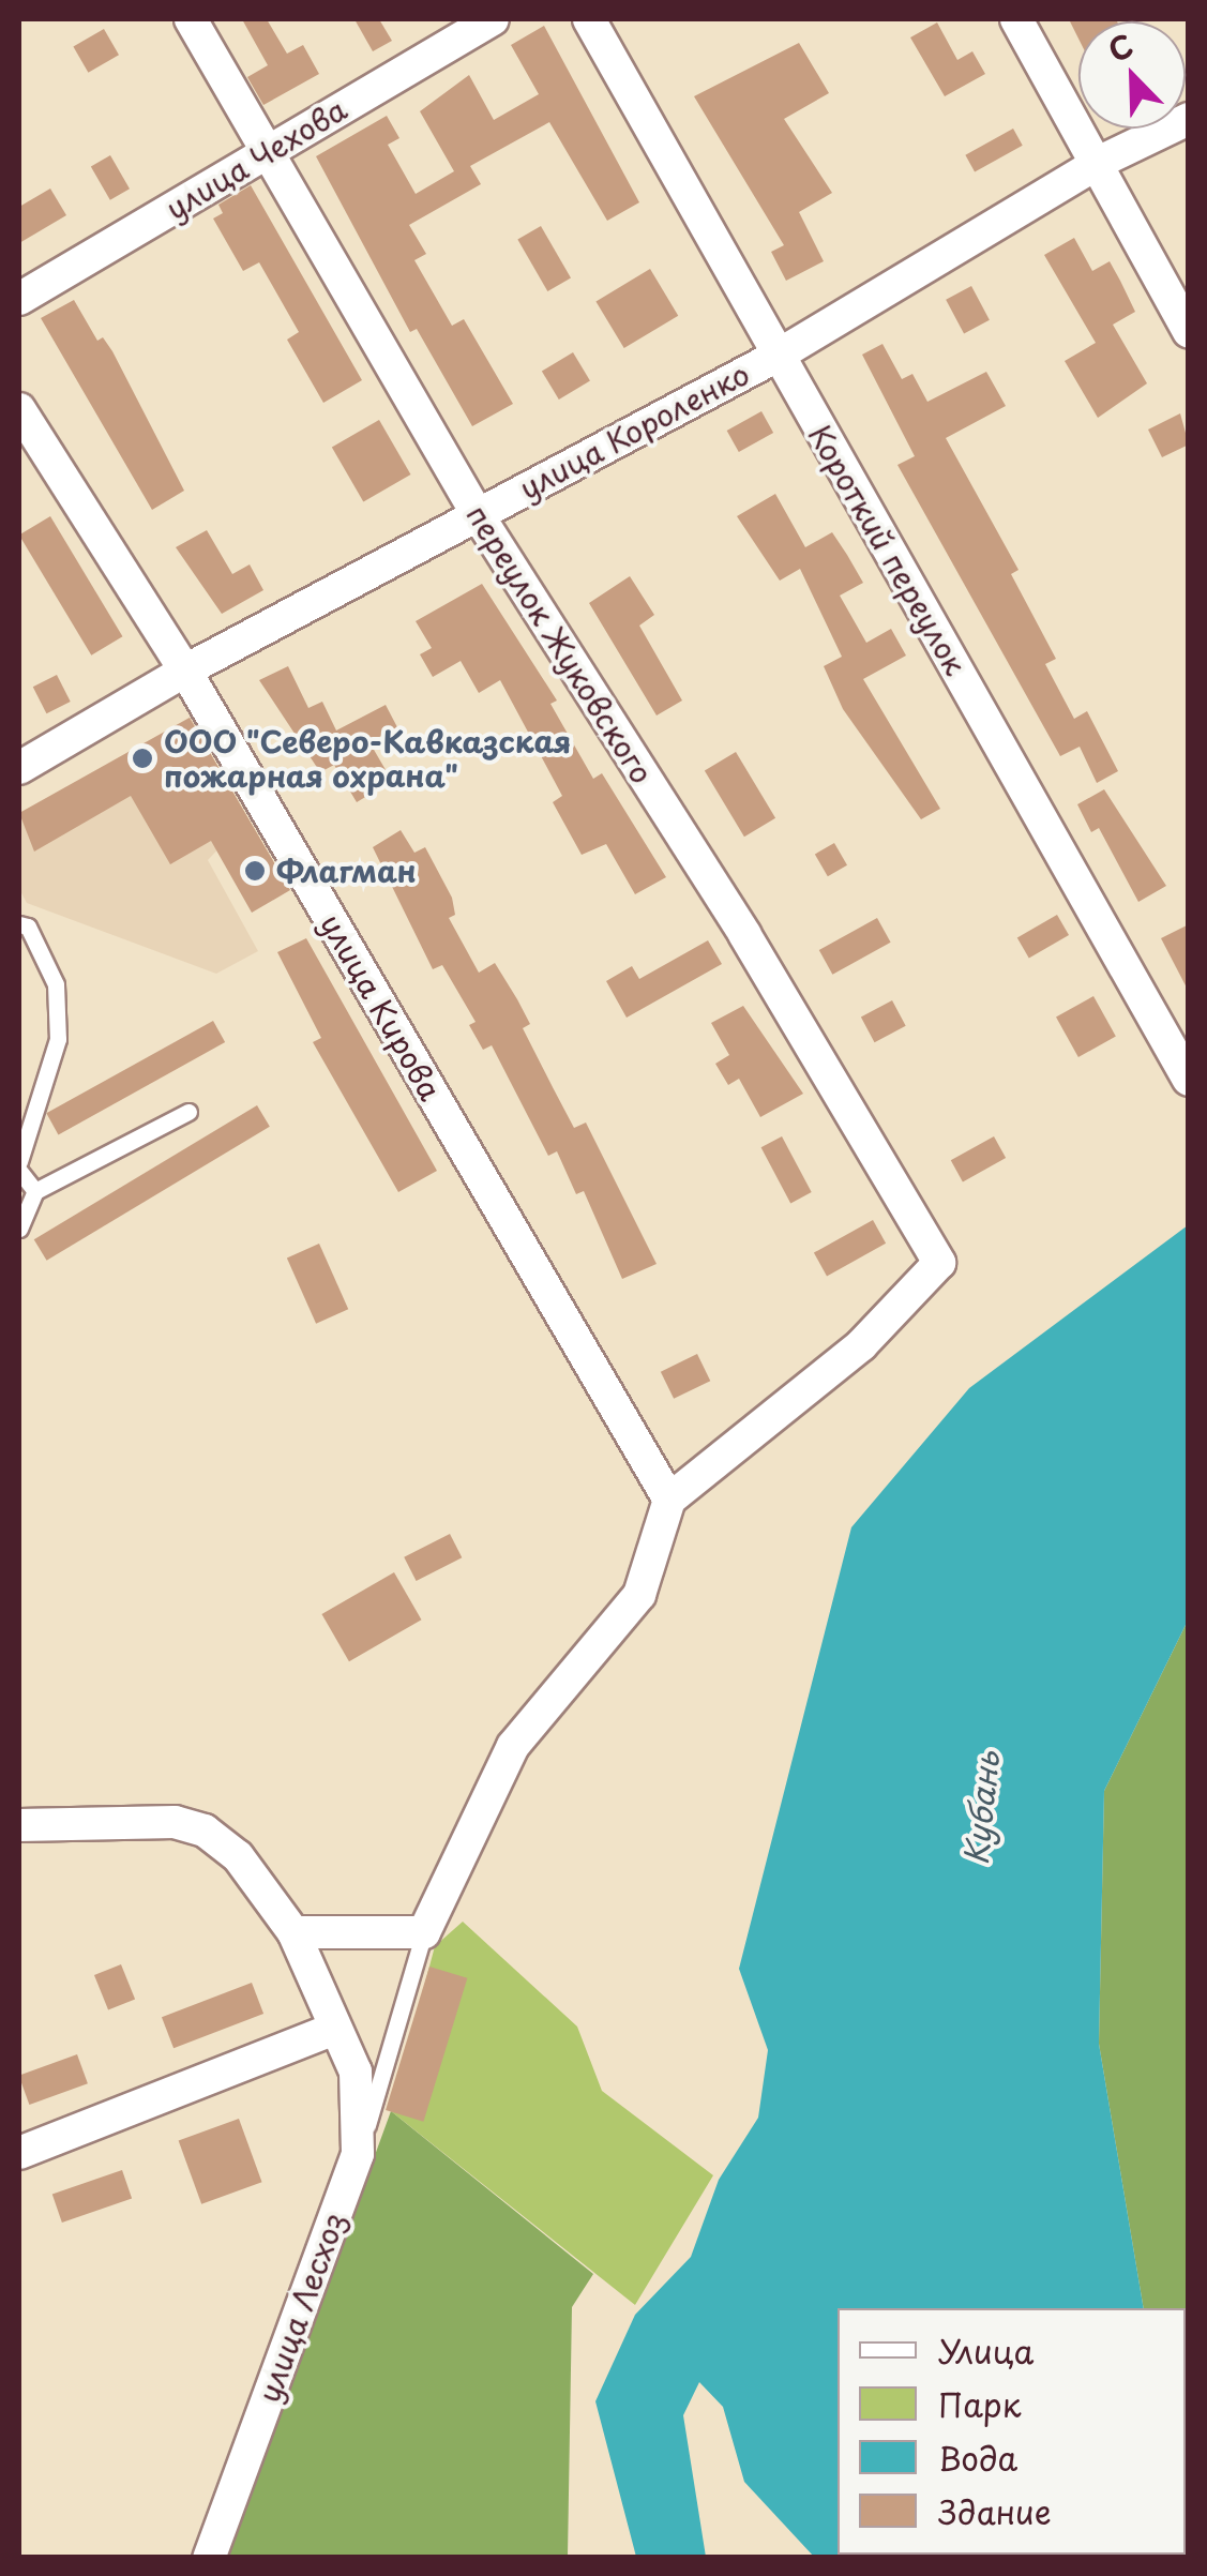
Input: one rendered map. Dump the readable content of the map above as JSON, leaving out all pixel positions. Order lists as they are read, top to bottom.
{
  "streets": {
    "street": [
      "улица Чехова",
      "улица Короленко",
      "Короткий переулок",
      "переулок Жуковского",
      "улица Кирова",
      "улица Лесхоз"
    ]
  },
  "crossings": [
    ["улица Чехова", "переулок Жуковского"],
    ["улица Короленко", "Короткий переулок"],
    ["улица Короленко", "переулок Жуковского"],
    ["улица Короленко", "улица Кирова"],
    ["переулок Жуковского", "улица Кирова"]
  ],
  "water": ["Кубань"],
  "places": ["ООО \"Северо-Кавказская пожарная охрана\"", "Флагман"],
  "legend": [
    "Улица",
    "Парк",
    "Вода",
    "Здание"
  ],
  "north": "top left"
}
